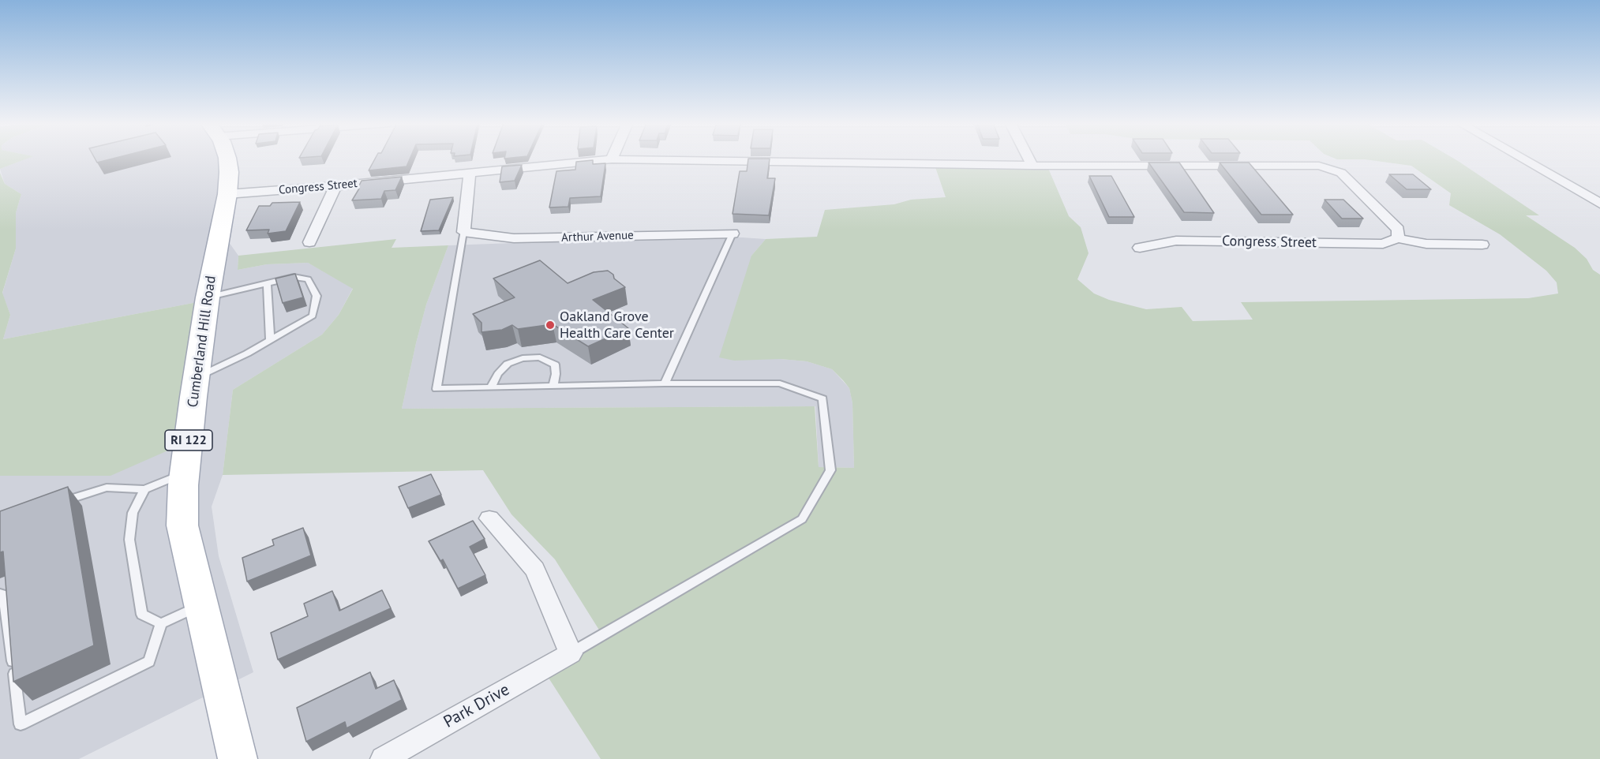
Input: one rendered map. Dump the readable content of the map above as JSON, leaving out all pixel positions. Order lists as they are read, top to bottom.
{
  "streets": {
    "main road": ["Cumberland Hill Road", "RI 122"],
    "street": ["Congress Street", "Arthur Avenue", "Park Drive"]
  },
  "crossings": [
    ["Congress Street", "Cumberland Hill Road"]
  ],
  "places": ["Oakland Grove Health Care Center"]
}
